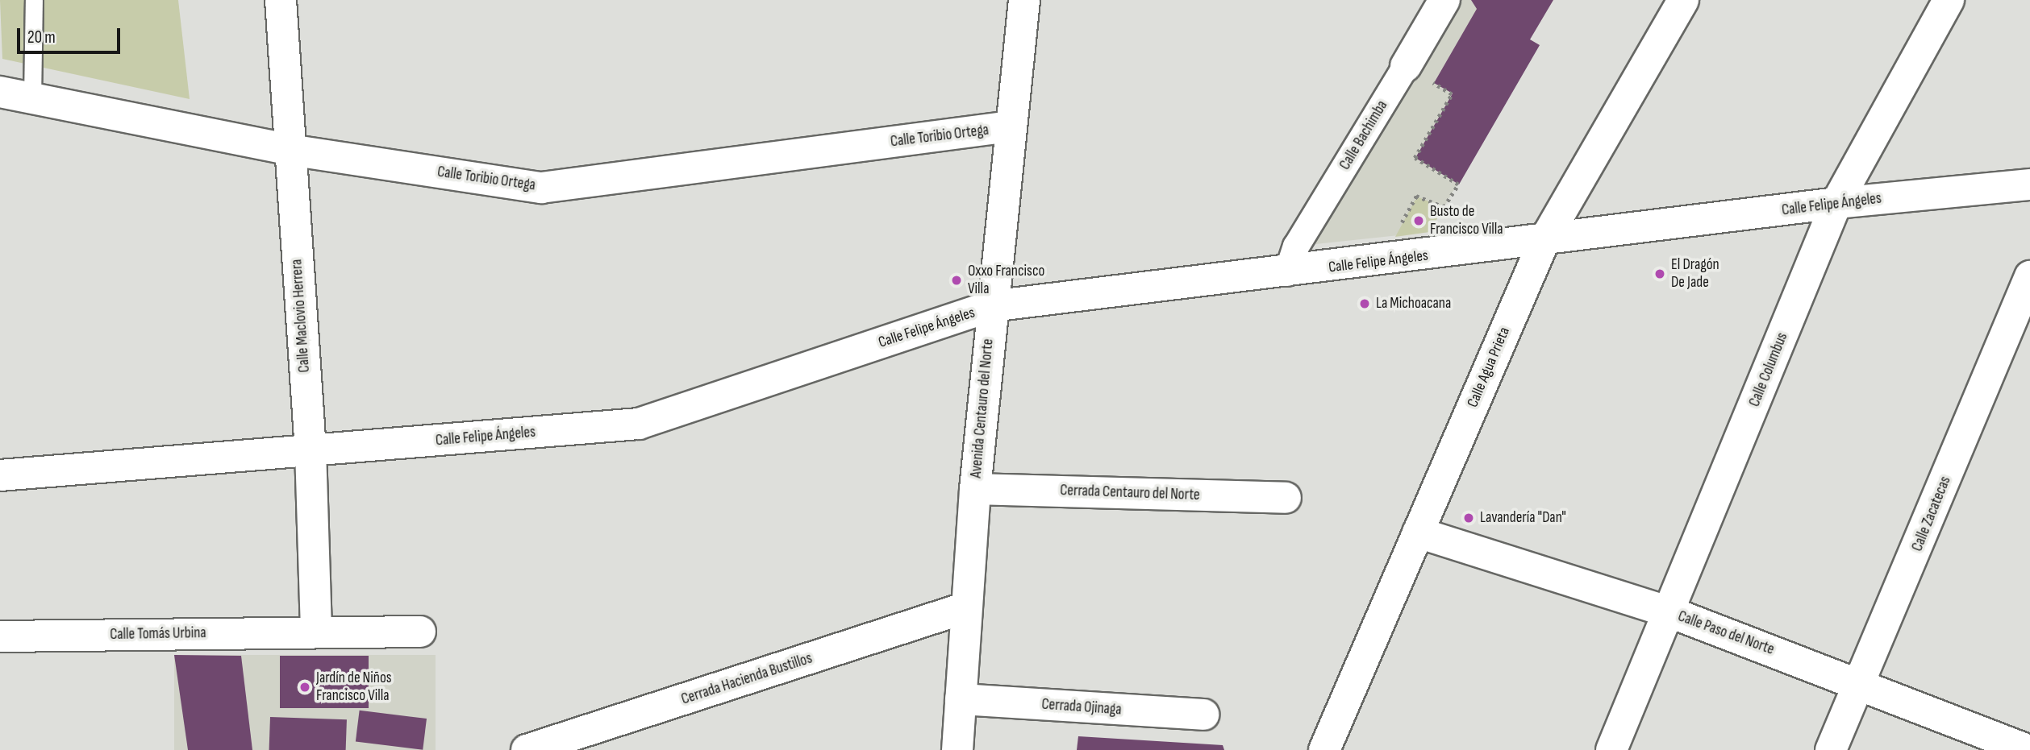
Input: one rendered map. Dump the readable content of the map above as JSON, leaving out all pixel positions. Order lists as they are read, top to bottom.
{
  "streets": {
    "street": [
      "Calle Bachimba",
      "Calle Toribio Ortega",
      "Calle Felipe Ángeles",
      "Calle Maclovio Herrera",
      "Calle Agua Prieta",
      "Calle Columbus",
      "Avenida Centauro del Norte",
      "Cerrada Centauro del Norte",
      "Calle Zacatecas",
      "Calle Paso del Norte",
      "Calle Tomás Urbina",
      "Cerrada Hacienda Bustillos",
      "Cerrada Ojinaga"
    ]
  },
  "crossings": [
    ["Calle Bachimba", "Calle Felipe Ángeles"],
    ["Calle Toribio Ortega", "Calle Maclovio Herrera"],
    ["Calle Toribio Ortega", "Avenida Centauro del Norte"],
    ["Calle Felipe Ángeles", "Calle Maclovio Herrera"],
    ["Calle Felipe Ángeles", "Calle Agua Prieta"],
    ["Calle Felipe Ángeles", "Calle Columbus"],
    ["Calle Felipe Ángeles", "Avenida Centauro del Norte"],
    ["Calle Maclovio Herrera", "Calle Tomás Urbina"],
    ["Calle Agua Prieta", "Calle Paso del Norte"],
    ["Calle Columbus", "Calle Paso del Norte"],
    ["Avenida Centauro del Norte", "Cerrada Centauro del Norte"],
    ["Avenida Centauro del Norte", "Cerrada Hacienda Bustillos"],
    ["Avenida Centauro del Norte", "Cerrada Ojinaga"],
    ["Calle Zacatecas", "Calle Paso del Norte"]
  ],
  "places": [
    "Busto de Francisco Villa",
    "El Dragón De Jade",
    "Oxxo Francisco Villa",
    "La Michoacana",
    "Lavandería \"Dan\"",
    "Jardín de Niños Francisco Villa"
  ],
  "scale_bar": "20 m"
}
